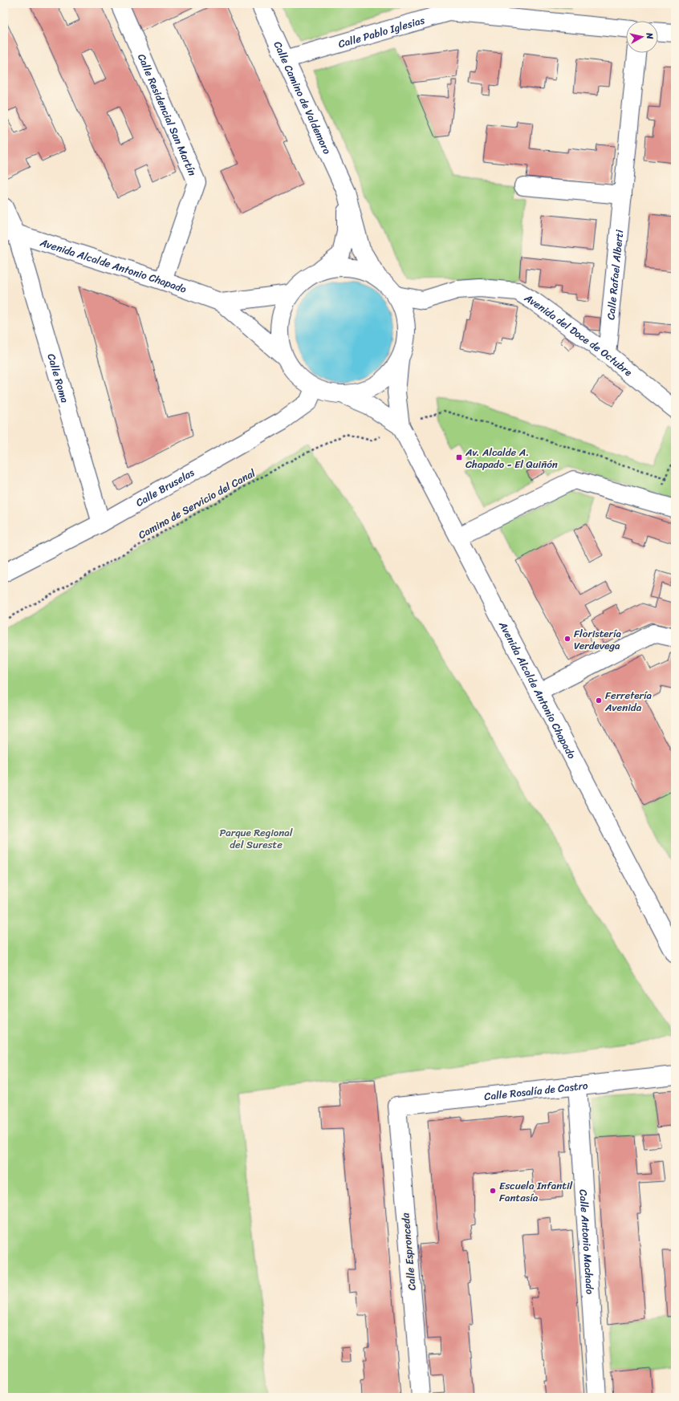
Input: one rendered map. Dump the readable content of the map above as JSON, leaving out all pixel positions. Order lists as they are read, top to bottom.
{
  "streets": {
    "street": [
      "Calle Pablo Iglesias",
      "Calle Camino de Valdemoro",
      "Calle Residencial San Martín",
      "Avenida Alcalde Antonio Chapado",
      "Calle Rafael Alberti",
      "Avenida del Doce de Octubre",
      "Calle Roma",
      "Calle Bruselas",
      "Calle Rosalía de Castro",
      "Calle Antonio Machado",
      "Calle Espronceda"
    ],
    "path": ["Camino de Servicio del Canal"]
  },
  "crossings": [
    ["Calle Pablo Iglesias", "Calle Camino de Valdemoro"],
    ["Calle Residencial San Martín", "Avenida Alcalde Antonio Chapado"],
    ["Avenida Alcalde Antonio Chapado", "Calle Roma"],
    ["Avenida Alcalde Antonio Chapado", "Camino de Servicio del Canal"],
    ["Calle Rafael Alberti", "Avenida del Doce de Octubre"],
    ["Calle Roma", "Calle Bruselas"],
    ["Calle Rosalía de Castro", "Calle Antonio Machado"],
    ["Calle Rosalía de Castro", "Calle Espronceda"]
  ],
  "parks": ["Parque Regional del Sureste"],
  "places": {
    "transit": ["Av. Alcalde A. Chapado - El Quiñón"],
    "other": ["Floristería Verdevega", "Ferretería Avenida", "Escuela Infantil Fantasía"]
  },
  "north": "right"
}
